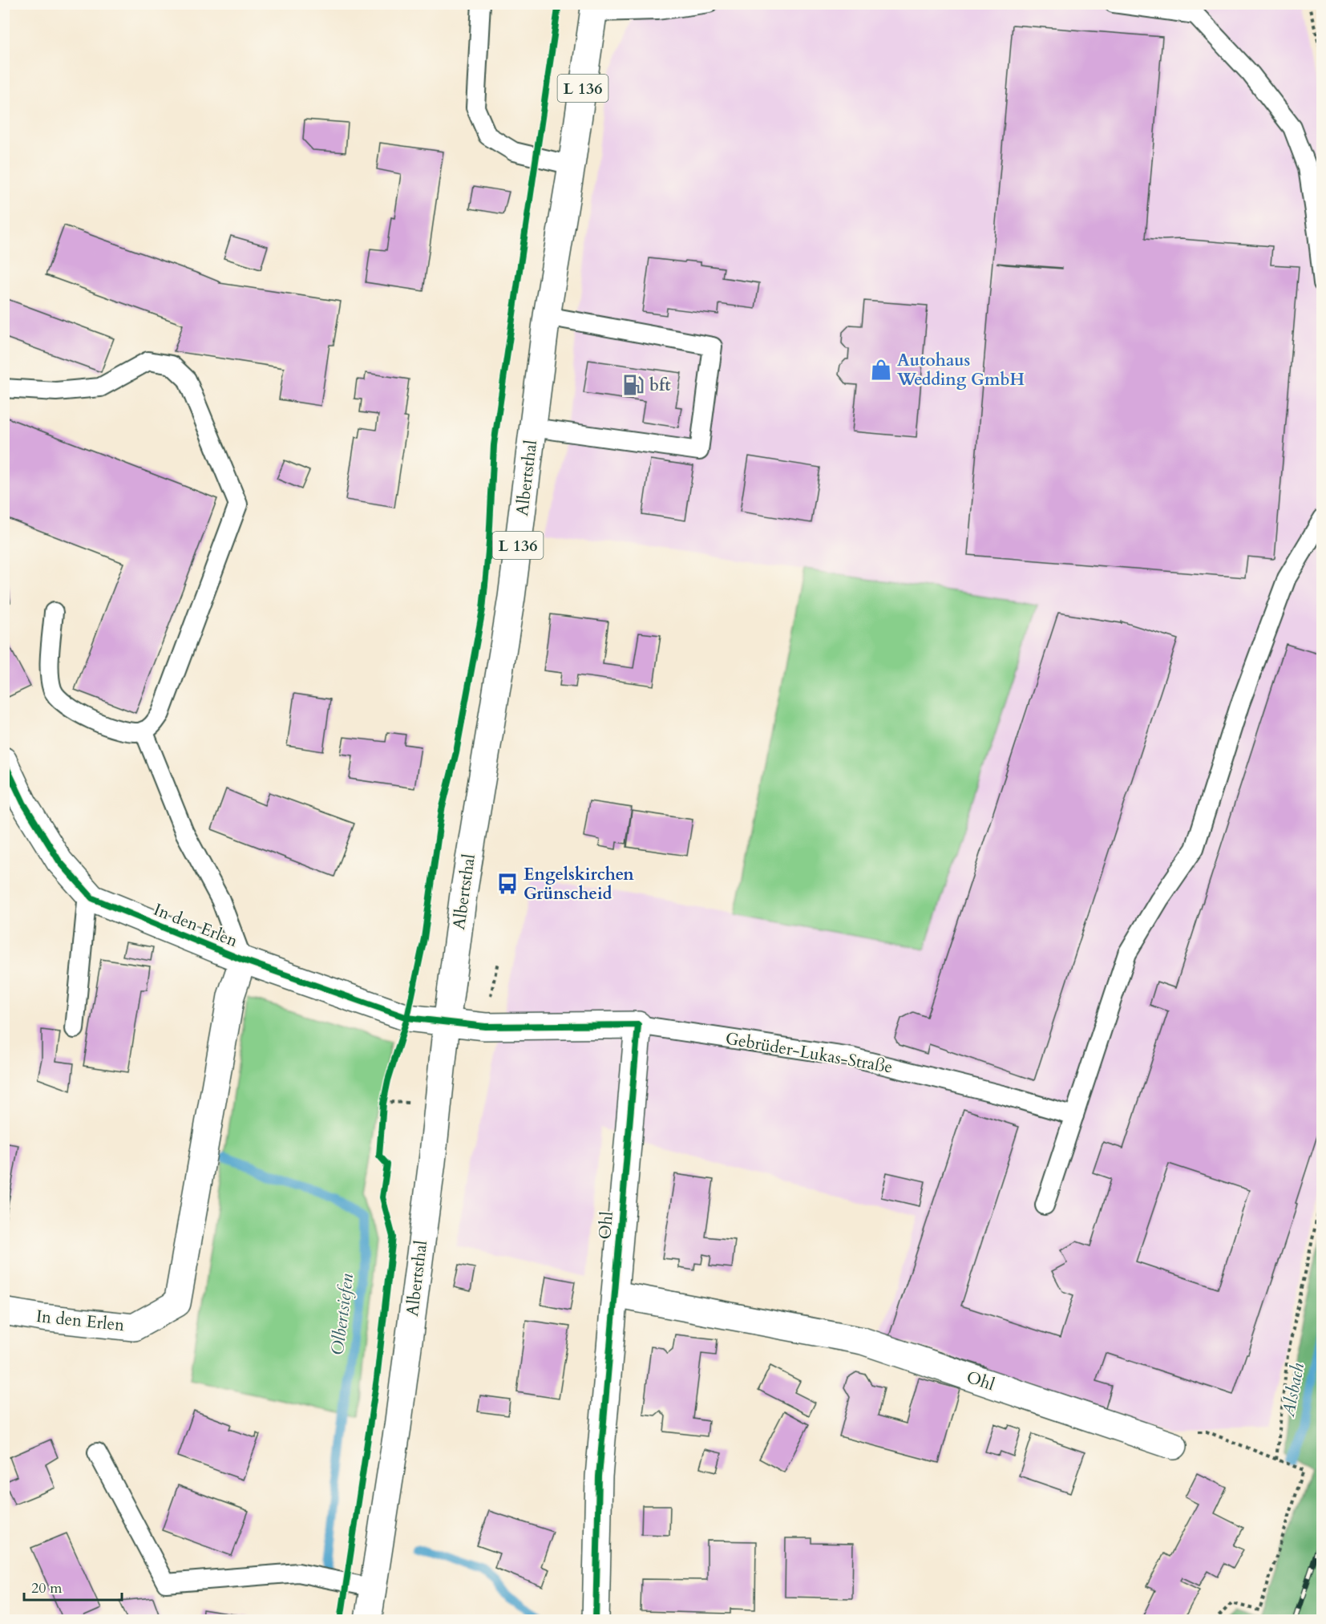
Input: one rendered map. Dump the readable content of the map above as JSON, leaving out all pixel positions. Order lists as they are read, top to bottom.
{
  "streets": {
    "street": [
      "L 136",
      "Albertsthal",
      "In den Erlen",
      "Ohl"
    ],
    "lane": ["Gebrüder-Lukas-Straße"]
  },
  "crossings": [
    ["Albertsthal", "In den Erlen"],
    ["Gebrüder-Lukas-Straße", "Ohl"]
  ],
  "water": ["Olbertsiefen", "Alsbach"],
  "places": {
    "shop": ["Autohaus Wedding GmbH"],
    "fuel station": ["bft"],
    "bus stop": ["Engelskirchen Grünscheid"]
  },
  "scale_bar": "20 m"
}
